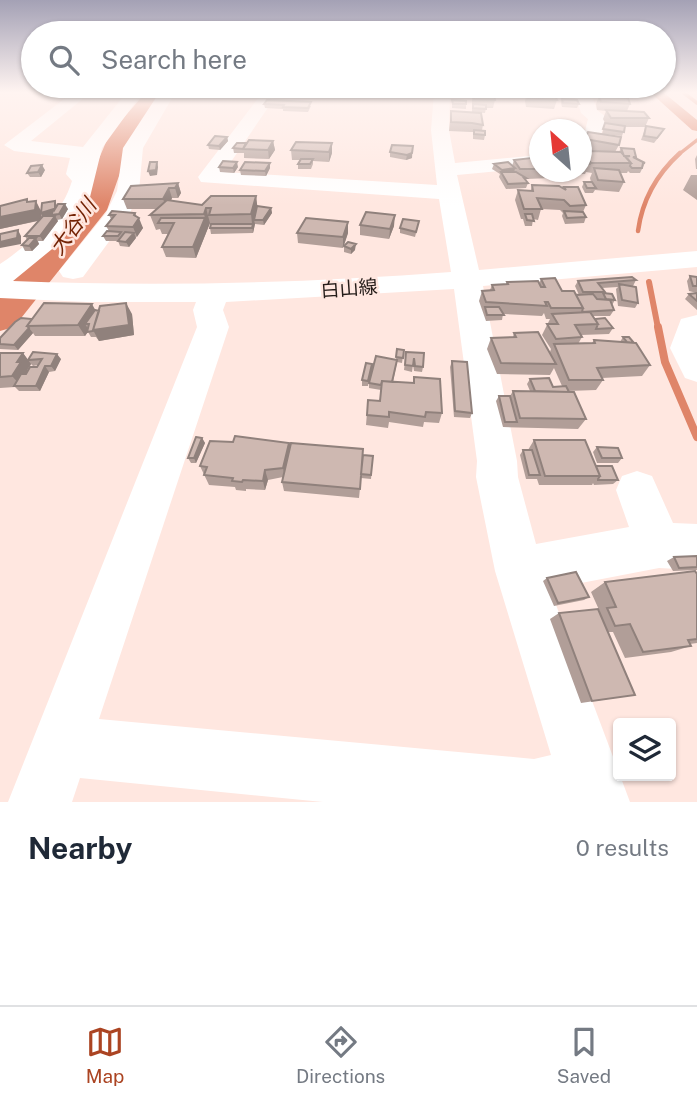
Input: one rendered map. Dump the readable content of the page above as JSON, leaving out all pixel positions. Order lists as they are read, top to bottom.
{
  "streets": {
    "street": ["白山線"]
  },
  "water": ["大谷川"],
  "north": "top left",
  "page": {
    "search": "Search here",
    "heading": ["Nearby", "0 results"],
    "nav": ["Map", "Directions", "Saved"]
  }
}
